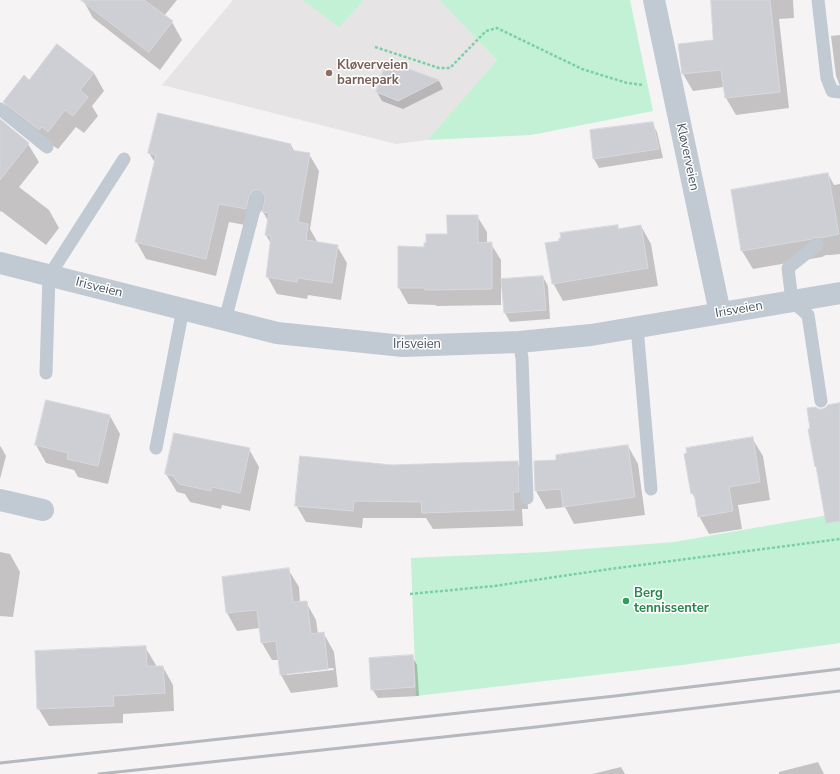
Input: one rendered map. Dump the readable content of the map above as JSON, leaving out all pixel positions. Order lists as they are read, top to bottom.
{
  "streets": {
    "street": ["Kløverveien", "Irisveien"]
  },
  "crossings": [
    ["Kløverveien", "Irisveien"]
  ],
  "places": ["Kløverveien barnepark", "Berg tennissenter"]
}
